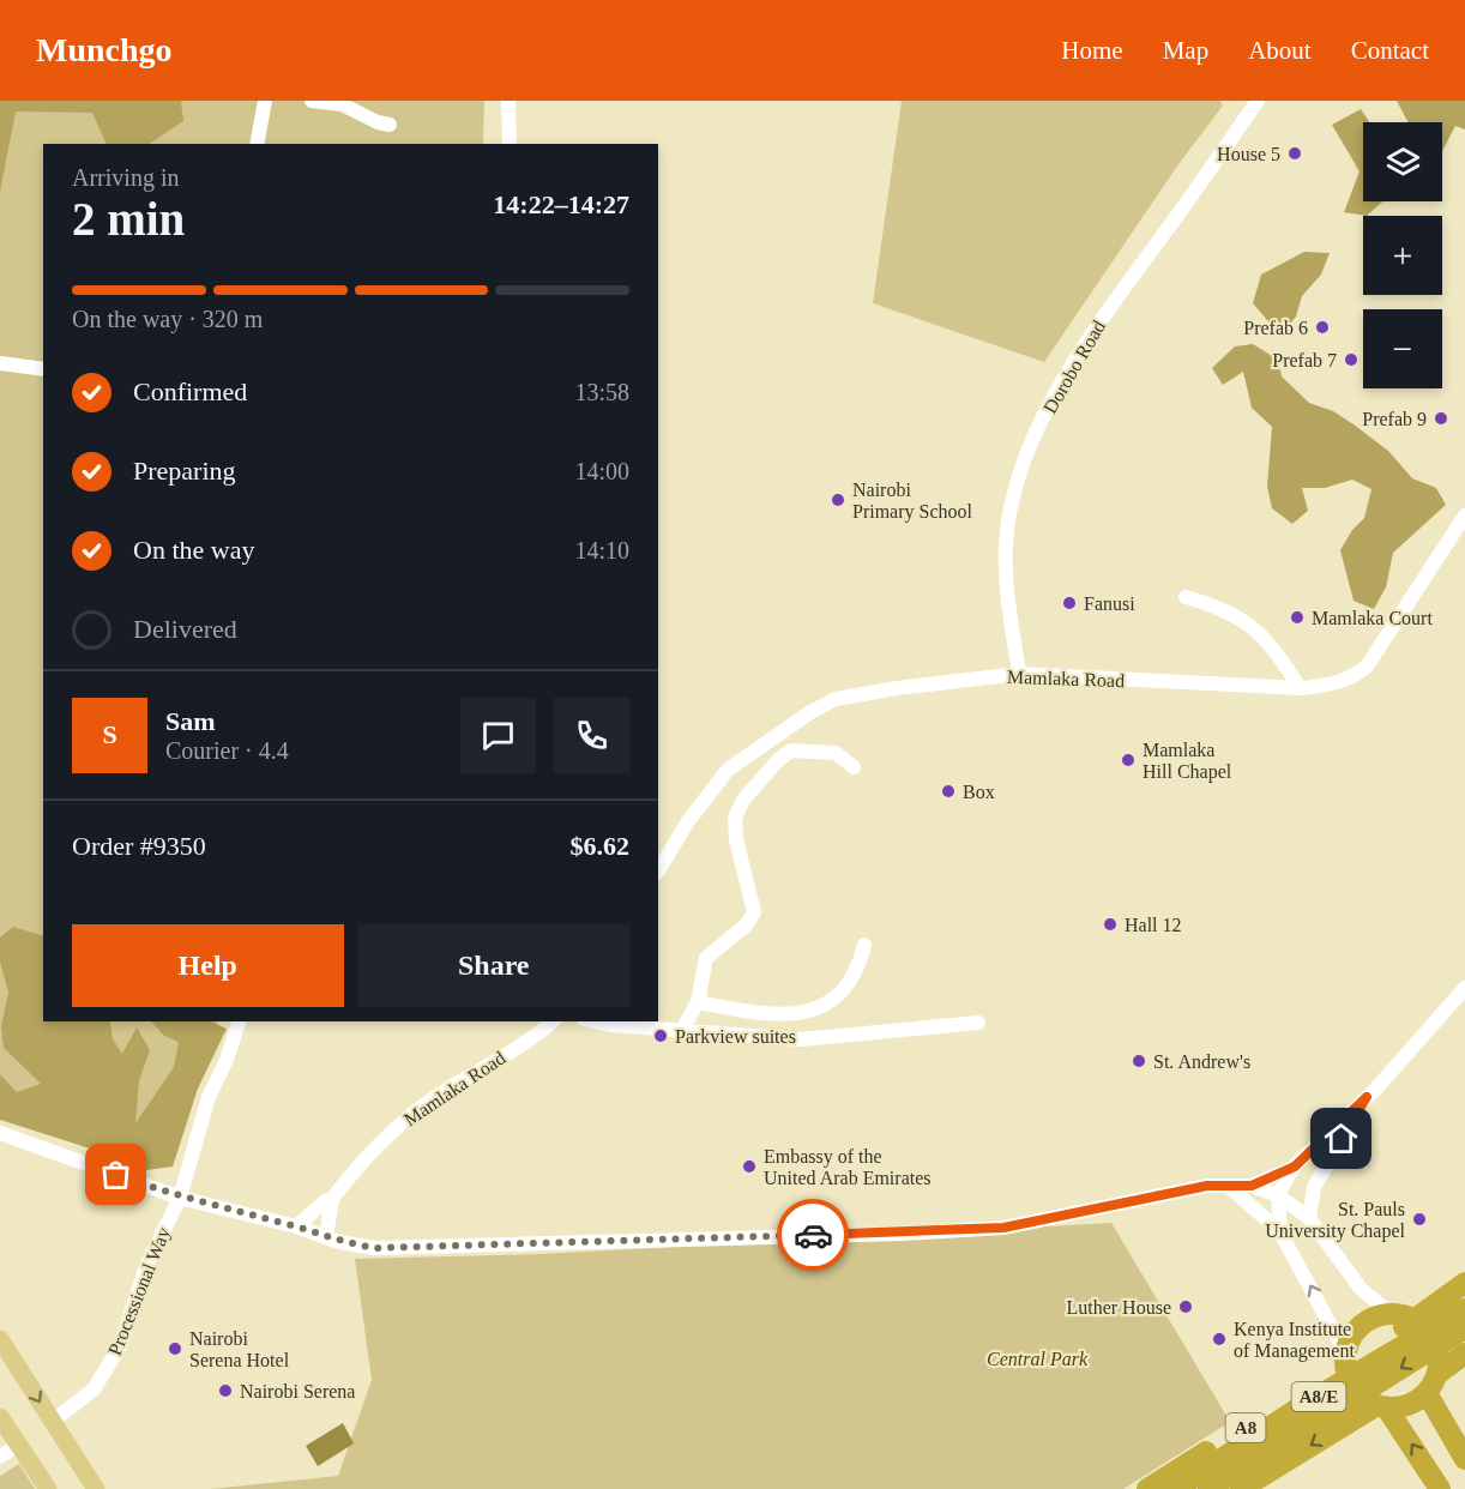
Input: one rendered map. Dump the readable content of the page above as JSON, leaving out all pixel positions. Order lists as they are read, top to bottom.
{
  "streets": {
    "highway": ["A8/E", "A8"],
    "street": ["Dorobo Road", "Mamlaka Road", "Processional Way"]
  },
  "crossings": [
    ["Dorobo Road", "Mamlaka Road"]
  ],
  "parks": ["Central Park"],
  "places": [
    "House 5",
    "Prefab 6",
    "Prefab 7",
    "Prefab 9",
    "Nairobi Primary School",
    "Fanusi",
    "Mamlaka Court",
    "Mamlaka Hill Chapel",
    "Box",
    "Hall 12",
    "Parkview suites",
    "St. Andrew's",
    "Embassy of the United Arab Emirates",
    "St. Pauls University Chapel",
    "Luther House",
    "Kenya Institute of Management",
    "Nairobi Serena Hotel",
    "Nairobi Serena"
  ],
  "page": {
    "header": "Munchgo",
    "nav": [
      "Home",
      "Map",
      "About",
      "Contact"
    ],
    "map_buttons": ["+", "−"],
    "heading": ["2 min", "Arriving in", "14:22–14:27"],
    "panel": [
      "Sam",
      "Courier · 4.4",
      "Order #9350",
      "$6.62"
    ],
    "bar": "On the way · 320 m",
    "list": [
      ["Confirmed", "13:58"],
      ["Preparing", "14:00"],
      ["On the way", "14:10"],
      "Delivered"
    ],
    "round": "S",
    "buttons": ["Help", "Share"]
  }
}
